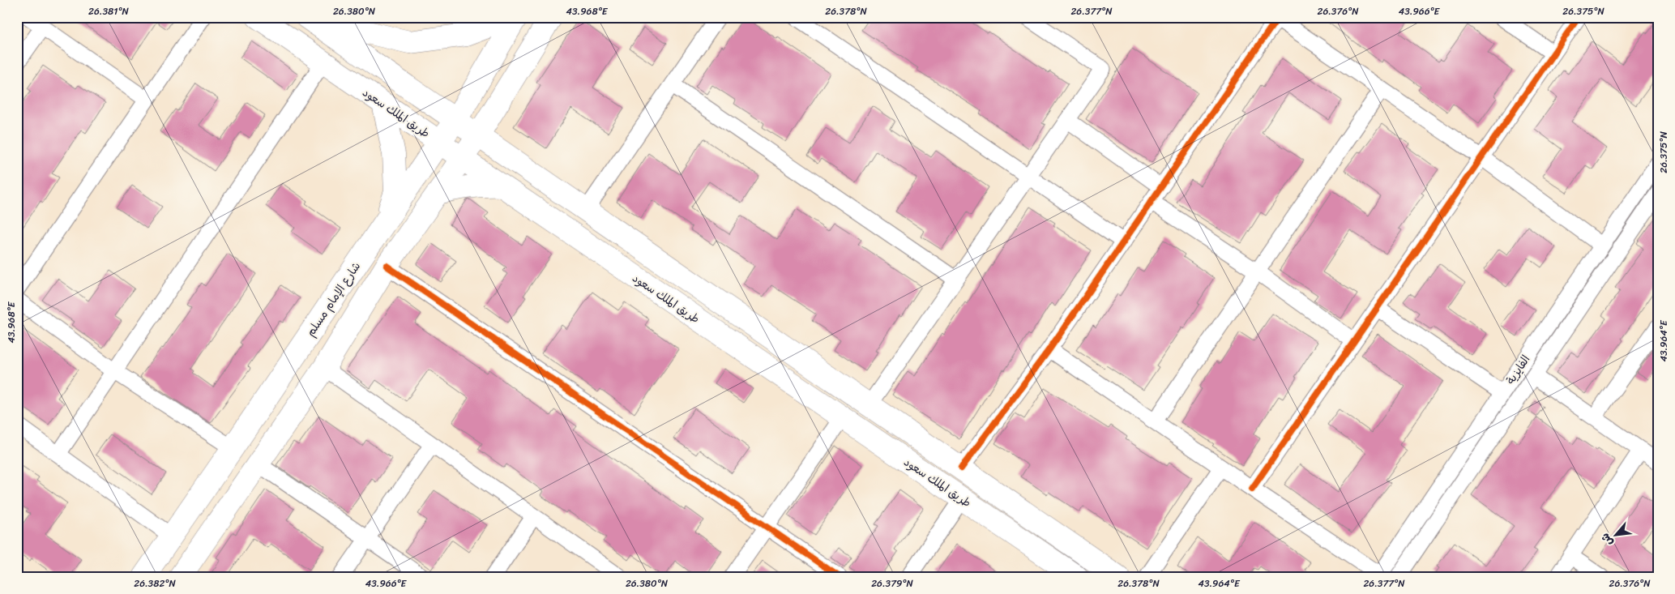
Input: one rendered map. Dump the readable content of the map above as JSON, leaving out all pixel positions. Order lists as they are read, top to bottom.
{
  "streets": {
    "main road": ["طريق الملك سعود", "شارع الإمام مسلم"],
    "street": ["الفايزية"]
  },
  "crossings": [
    ["طريق الملك سعود", "شارع الإمام مسلم"]
  ],
  "north": "bottom left",
  "coordinates": [
    "26.381°N",
    "26.380°N",
    "43.968°E",
    "26.378°N",
    "26.377°N",
    "26.376°N",
    "43.966°E",
    "26.375°N",
    "43.964°E",
    "26.382°N",
    "26.379°N"
  ]
}
